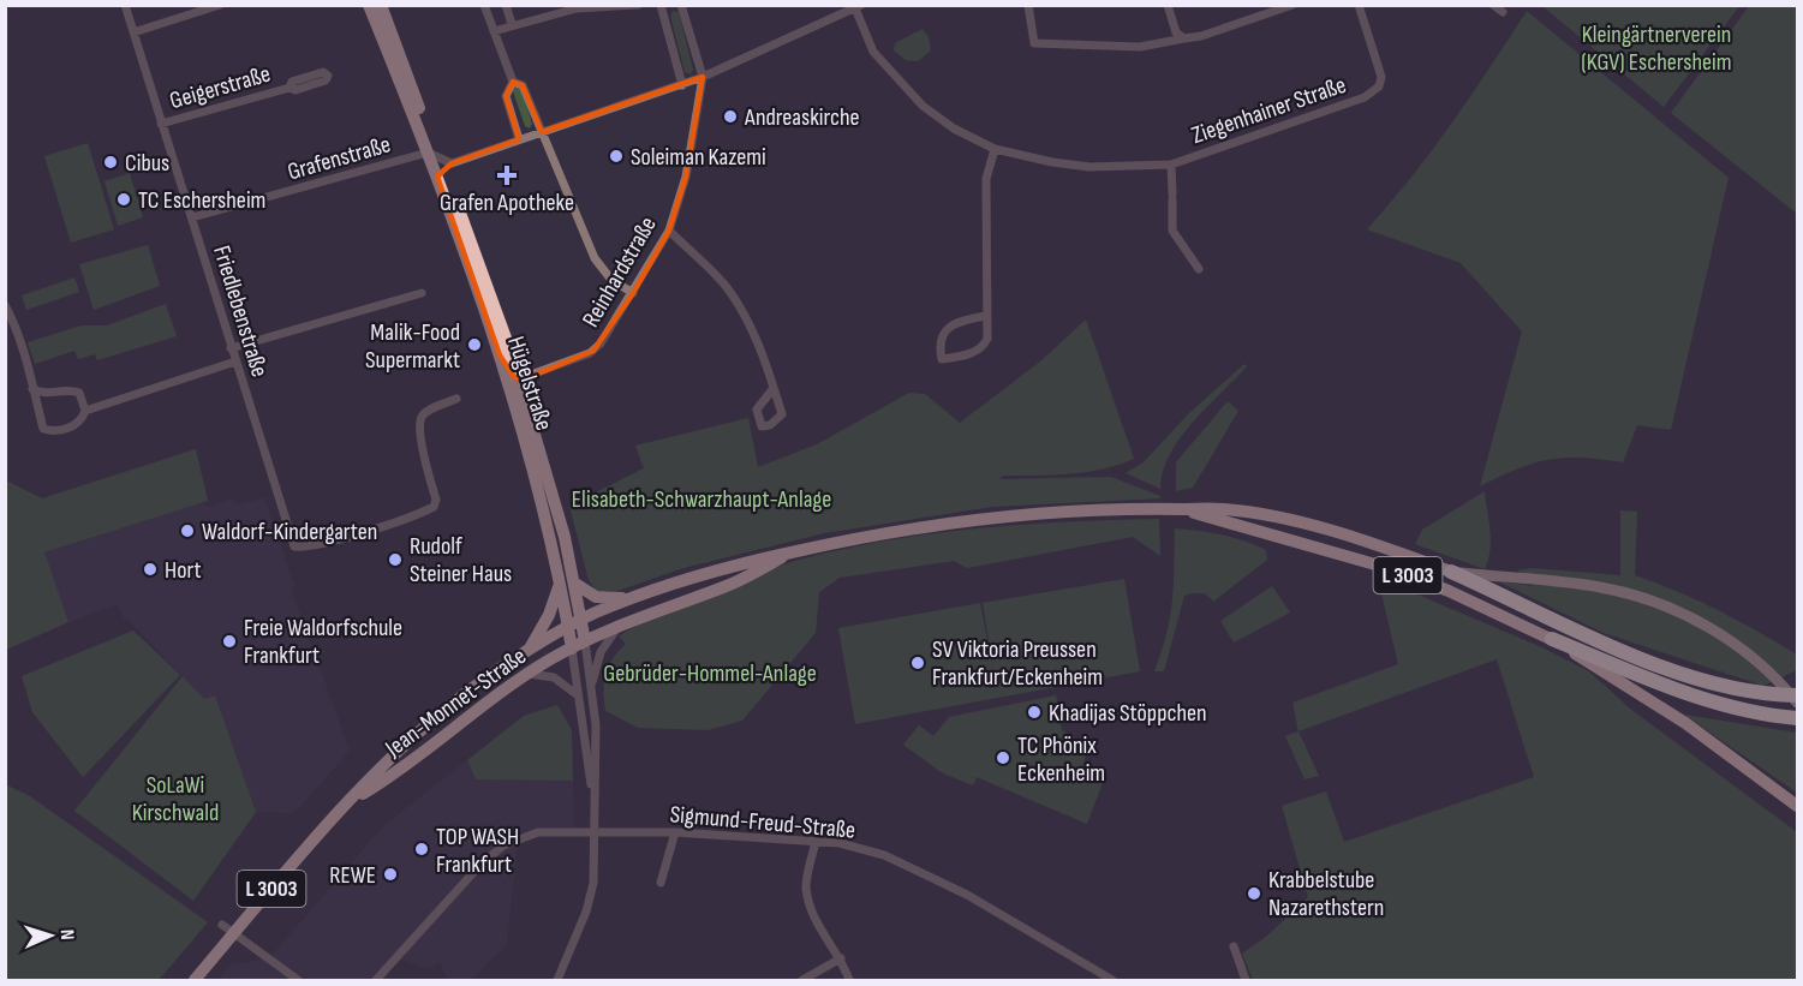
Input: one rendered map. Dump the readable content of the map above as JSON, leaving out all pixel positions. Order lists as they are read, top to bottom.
{
  "streets": {
    "main road": ["Hügelstraße", "L 3003", "Jean-Monnet-Straße"],
    "street": [
      "Geigerstraße",
      "Ziegenhainer Straße",
      "Grafenstraße",
      "Reinhardstraße",
      "Friedlebenstraße",
      "Sigmund-Freud-Straße"
    ]
  },
  "crossings": [
    ["Geigerstraße", "Friedlebenstraße"],
    ["Grafenstraße", "Friedlebenstraße"],
    ["Grafenstraße", "Hügelstraße"],
    ["Reinhardstraße", "Hügelstraße"],
    ["Hügelstraße", "L 3003"],
    ["Hügelstraße", "Jean-Monnet-Straße"],
    ["Hügelstraße", "Sigmund-Freud-Straße"],
    ["L 3003", "Jean-Monnet-Straße"]
  ],
  "parks": [
    "Kleingärtnerverein (KGV) Eschersheim",
    "Elisabeth-Schwarzhaupt-Anlage",
    "Gebrüder-Hommel-Anlage",
    "SoLaWi Kirschwald"
  ],
  "places": {
    "other": [
      "Andreaskirche",
      "Soleiman Kazemi",
      "Cibus",
      "TC Eschersheim",
      "Malik-Food Supermarkt",
      "Waldorf-Kindergarten",
      "Rudolf Steiner Haus",
      "Hort",
      "Freie Waldorfschule Frankfurt",
      "SV Viktoria Preussen Frankfurt/Eckenheim",
      "Khadijas Stöppchen",
      "TC Phönix Eckenheim",
      "TOP WASH Frankfurt",
      "REWE",
      "Krabbelstube Nazarethstern"
    ],
    "health": ["Grafen Apotheke"]
  },
  "north": "right"
}
